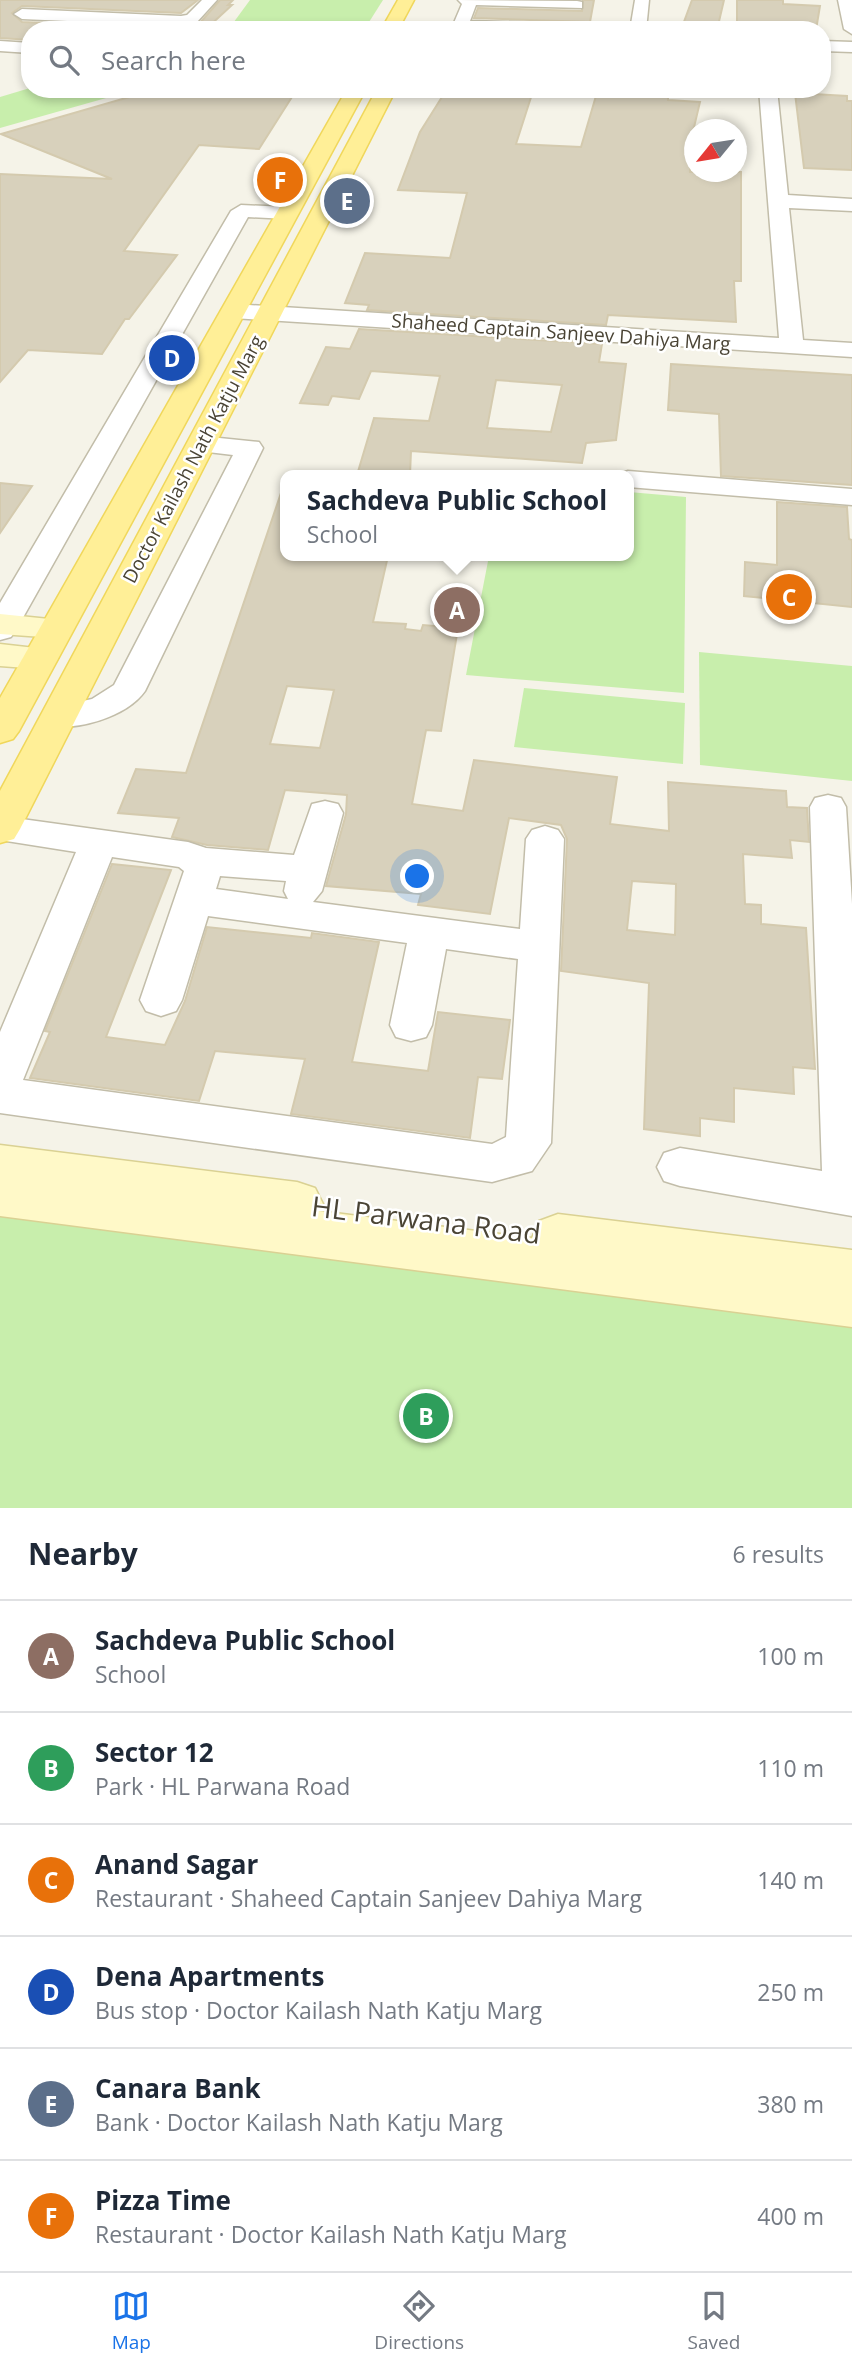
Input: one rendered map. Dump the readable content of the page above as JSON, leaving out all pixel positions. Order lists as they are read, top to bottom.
{
  "streets": {
    "main road": ["Doctor Kailash Nath Katju Marg"],
    "street": ["Shaheed Captain Sanjeev Dahiya Marg", "HL Parwana Road"]
  },
  "crossings": [
    ["Shaheed Captain Sanjeev Dahiya Marg", "Doctor Kailash Nath Katju Marg"]
  ],
  "north": "bottom left",
  "page": {
    "search": "Search here",
    "pins": [
      "F",
      "E",
      "D",
      "C",
      "A",
      "B"
    ],
    "popup": ["Sachdeva Public School", "School"],
    "heading": ["Nearby", "6 results"],
    "list": [
      {
        "mark": "A",
        "name": "Sachdeva Public School",
        "note": "School",
        "value": "100 m"
      },
      {
        "mark": "B",
        "name": "Sector 12",
        "note": "Park · HL Parwana Road",
        "value": "110 m"
      },
      {
        "mark": "C",
        "name": "Anand Sagar",
        "note": "Restaurant · Shaheed Captain Sanjeev Dahiya Marg",
        "value": "140 m"
      },
      {
        "mark": "D",
        "name": "Dena Apartments",
        "note": "Bus stop · Doctor Kailash Nath Katju Marg",
        "value": "250 m"
      },
      {
        "mark": "E",
        "name": "Canara Bank",
        "note": "Bank · Doctor Kailash Nath Katju Marg",
        "value": "380 m"
      },
      {
        "mark": "F",
        "name": "Pizza Time",
        "note": "Restaurant · Doctor Kailash Nath Katju Marg",
        "value": "400 m"
      }
    ],
    "nav": ["Map", "Directions", "Saved"]
  }
}
